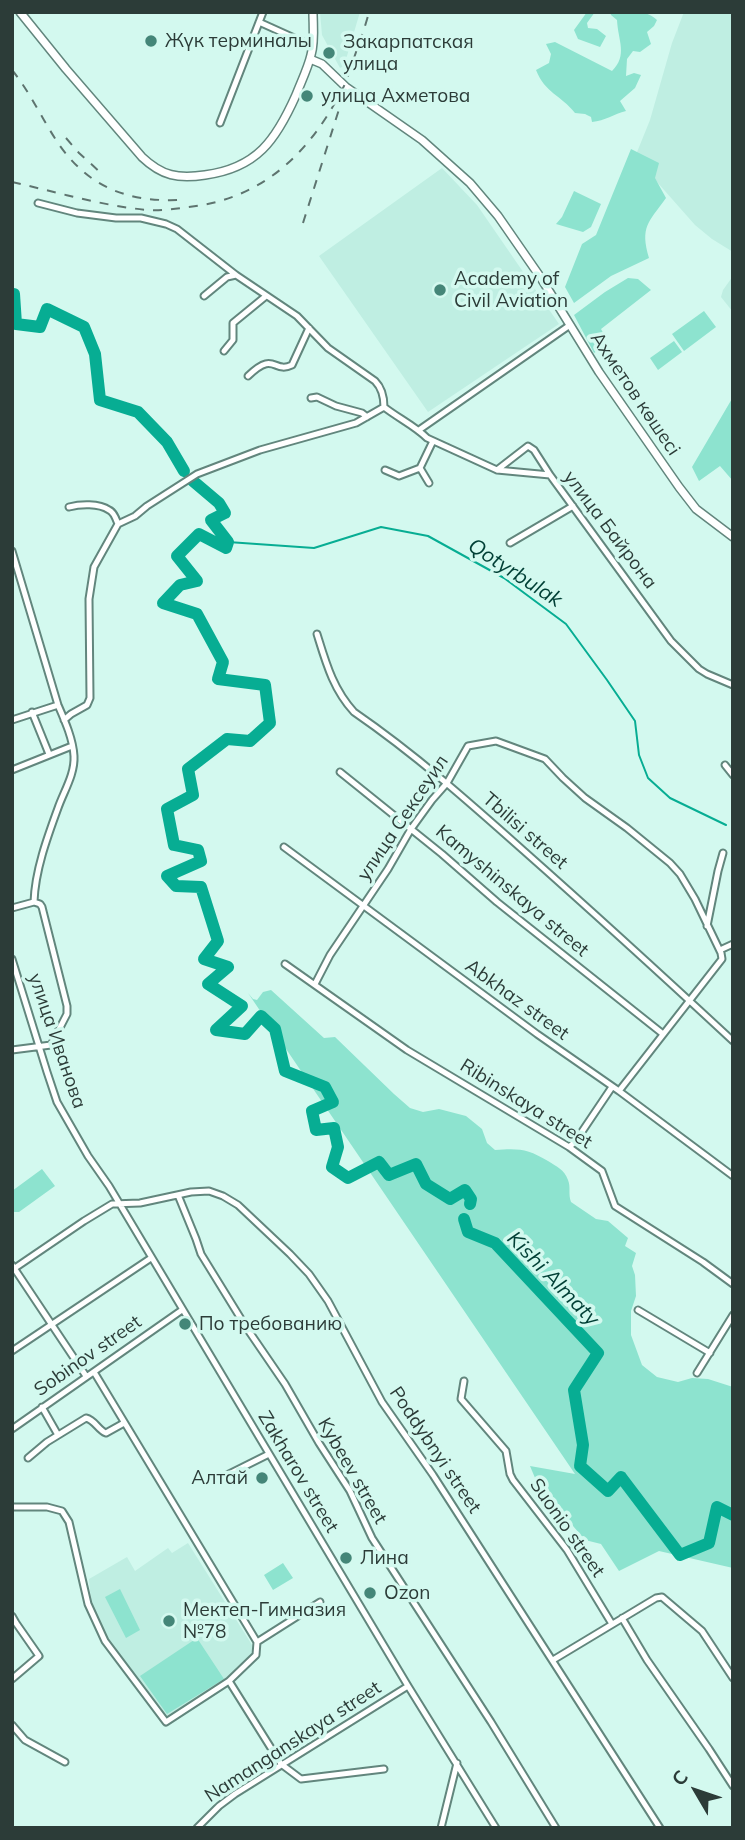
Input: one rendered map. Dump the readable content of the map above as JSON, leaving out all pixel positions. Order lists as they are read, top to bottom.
{
  "streets": {
    "street": [
      "Ахметов көшесі",
      "улица Байрона",
      "улица Сексеуил",
      "Tbilisi street",
      "Kamyshinskaya street",
      "Abkhaz street",
      "улица Иванова",
      "Ribinskaya street",
      "Sobinov street",
      "Poddybnyi street",
      "Kybeev street",
      "Zakharov street",
      "Suonio street",
      "Namanganskaya street"
    ]
  },
  "crossings": [
    ["улица Сексеуил", "Tbilisi street"],
    ["улица Сексеуил", "Kamyshinskaya street"],
    ["улица Сексеуил", "Abkhaz street"],
    ["улица Сексеуил", "Ribinskaya street"],
    ["улица Иванова", "Poddybnyi street"],
    ["улица Иванова", "Zakharov street"],
    ["Sobinov street", "Zakharov street"],
    ["Poddybnyi street", "Kybeev street"],
    ["Poddybnyi street", "Zakharov street"],
    ["Zakharov street", "Namanganskaya street"]
  ],
  "water": ["Qotyrbulak", "Kіshі Almaty"],
  "places": [
    "Жүк терминалы",
    "Закарпатская улица",
    "улица Ахметова",
    "Academy of Civil Aviation",
    "По требованию",
    "Алтай",
    "Лина",
    "Ozon",
    "Мектеп-Гимназия №78"
  ],
  "north": "top left"
}
